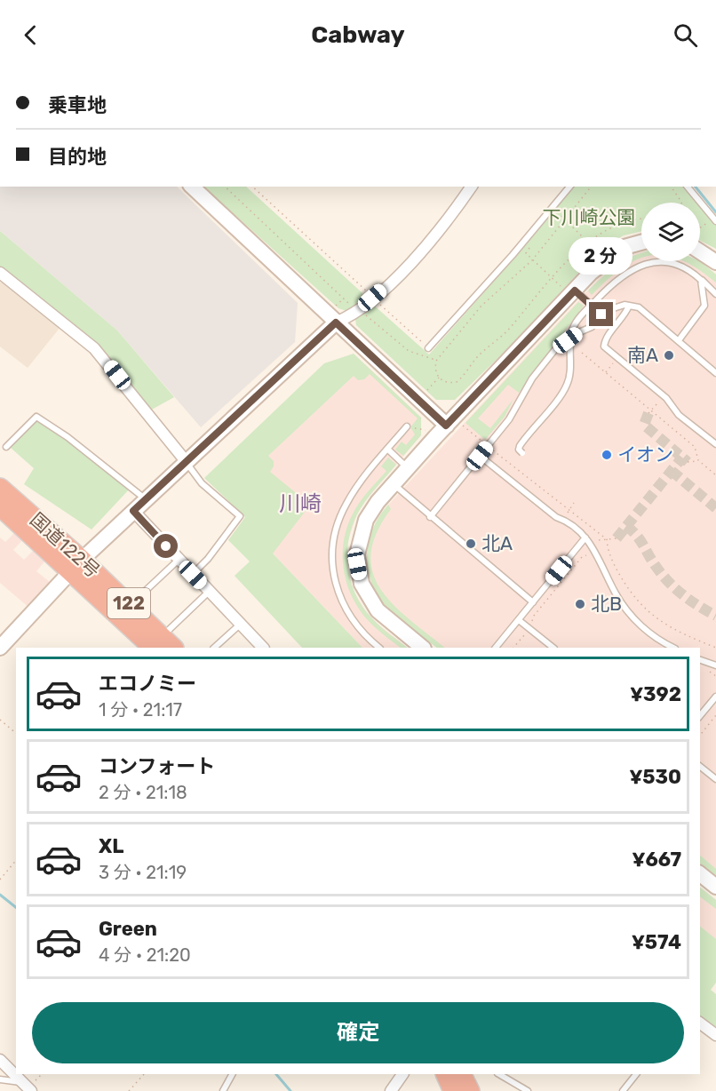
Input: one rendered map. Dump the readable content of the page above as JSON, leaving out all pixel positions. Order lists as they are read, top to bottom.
{
  "streets": {
    "highway": ["国道122号", "122"]
  },
  "districts": ["川崎"],
  "parks": ["下川崎公園"],
  "places": [
    "南A",
    "イオン",
    "北A",
    "北B"
  ],
  "page": {
    "header": "Cabway",
    "banner": ["乗車地", "目的地"],
    "bubble": "2 分",
    "list": [
      {
        "name": "エコノミー",
        "note": "1 分 · 21:17",
        "value": "¥392"
      },
      {
        "name": "コンフォート",
        "note": "2 分 · 21:18",
        "value": "¥530"
      },
      {
        "name": "XL",
        "note": "3 分 · 21:19",
        "value": "¥667"
      },
      {
        "name": "Green",
        "note": "4 分 · 21:20",
        "value": "¥574"
      }
    ],
    "buttons": "確定"
  }
}
